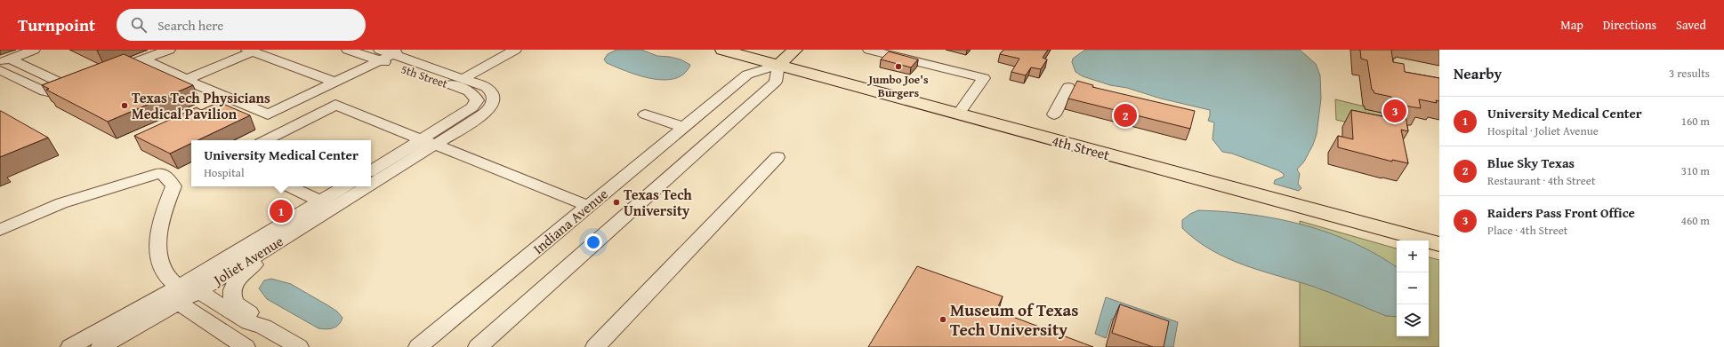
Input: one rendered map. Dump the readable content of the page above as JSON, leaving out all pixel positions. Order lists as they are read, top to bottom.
{
  "streets": {
    "main road": ["4th Street", "Indiana Avenue"],
    "street": ["5th Street", "Joliet Avenue"]
  },
  "crossings": [
    ["5th Street", "Joliet Avenue"],
    ["4th Street", "Indiana Avenue"]
  ],
  "places": [
    "Jumbo Joe's Burgers",
    "Texas Tech Physicians Medical Pavilion",
    "Texas Tech University",
    "Museum of Texas Tech University"
  ],
  "page": {
    "header": "Turnpoint",
    "search": "Search here",
    "nav": ["Map", "Directions", "Saved"],
    "heading": ["Nearby", "3 results"],
    "list": [
      {
        "mark": "1",
        "name": "University Medical Center",
        "note": "Hospital · Joliet Avenue",
        "value": "160 m"
      },
      {
        "mark": "2",
        "name": "Blue Sky Texas",
        "note": "Restaurant · 4th Street",
        "value": "310 m"
      },
      {
        "mark": "3",
        "name": "Raiders Pass Front Office",
        "note": "Place · 4th Street",
        "value": "460 m"
      }
    ],
    "pins": ["3", "2", "1"],
    "popup": ["University Medical Center", "Hospital"],
    "map_buttons": ["+", "−"]
  }
}
